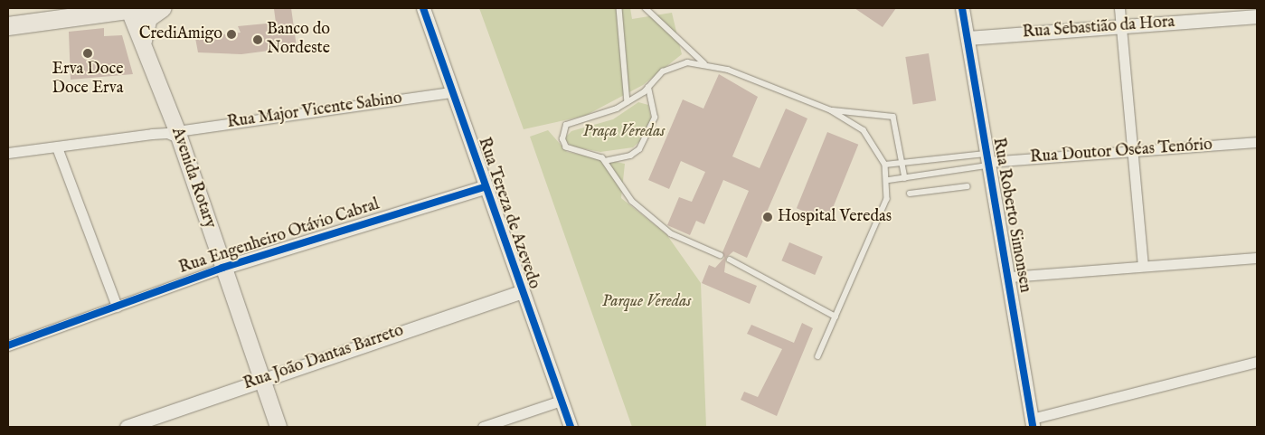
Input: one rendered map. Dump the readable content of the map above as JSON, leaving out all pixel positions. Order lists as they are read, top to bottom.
{
  "streets": {
    "main road": ["Avenida Rotary"],
    "street": [
      "Rua Sebastião da Hora",
      "Rua Major Vicente Sabino",
      "Rua Doutor Oséas Tenório",
      "Rua Tereza de Azevedo",
      "Rua Roberto Simonsen",
      "Rua Engenheiro Otávio Cabral",
      "Rua João Dantas Barreto"
    ]
  },
  "crossings": [
    ["Rua Sebastião da Hora", "Rua Roberto Simonsen"],
    ["Rua Major Vicente Sabino", "Avenida Rotary"],
    ["Rua Major Vicente Sabino", "Rua Tereza de Azevedo"],
    ["Rua Doutor Oséas Tenório", "Rua Roberto Simonsen"],
    ["Avenida Rotary", "Rua Engenheiro Otávio Cabral"],
    ["Avenida Rotary", "Rua João Dantas Barreto"],
    ["Rua Tereza de Azevedo", "Rua Engenheiro Otávio Cabral"],
    ["Rua Tereza de Azevedo", "Rua João Dantas Barreto"]
  ],
  "parks": ["Praça Veredas", "Parque Veredas"],
  "places": [
    "CrediAmigo",
    "Banco do Nordeste",
    "Erva Doce Doce Erva",
    "Hospital Veredas"
  ]
}
